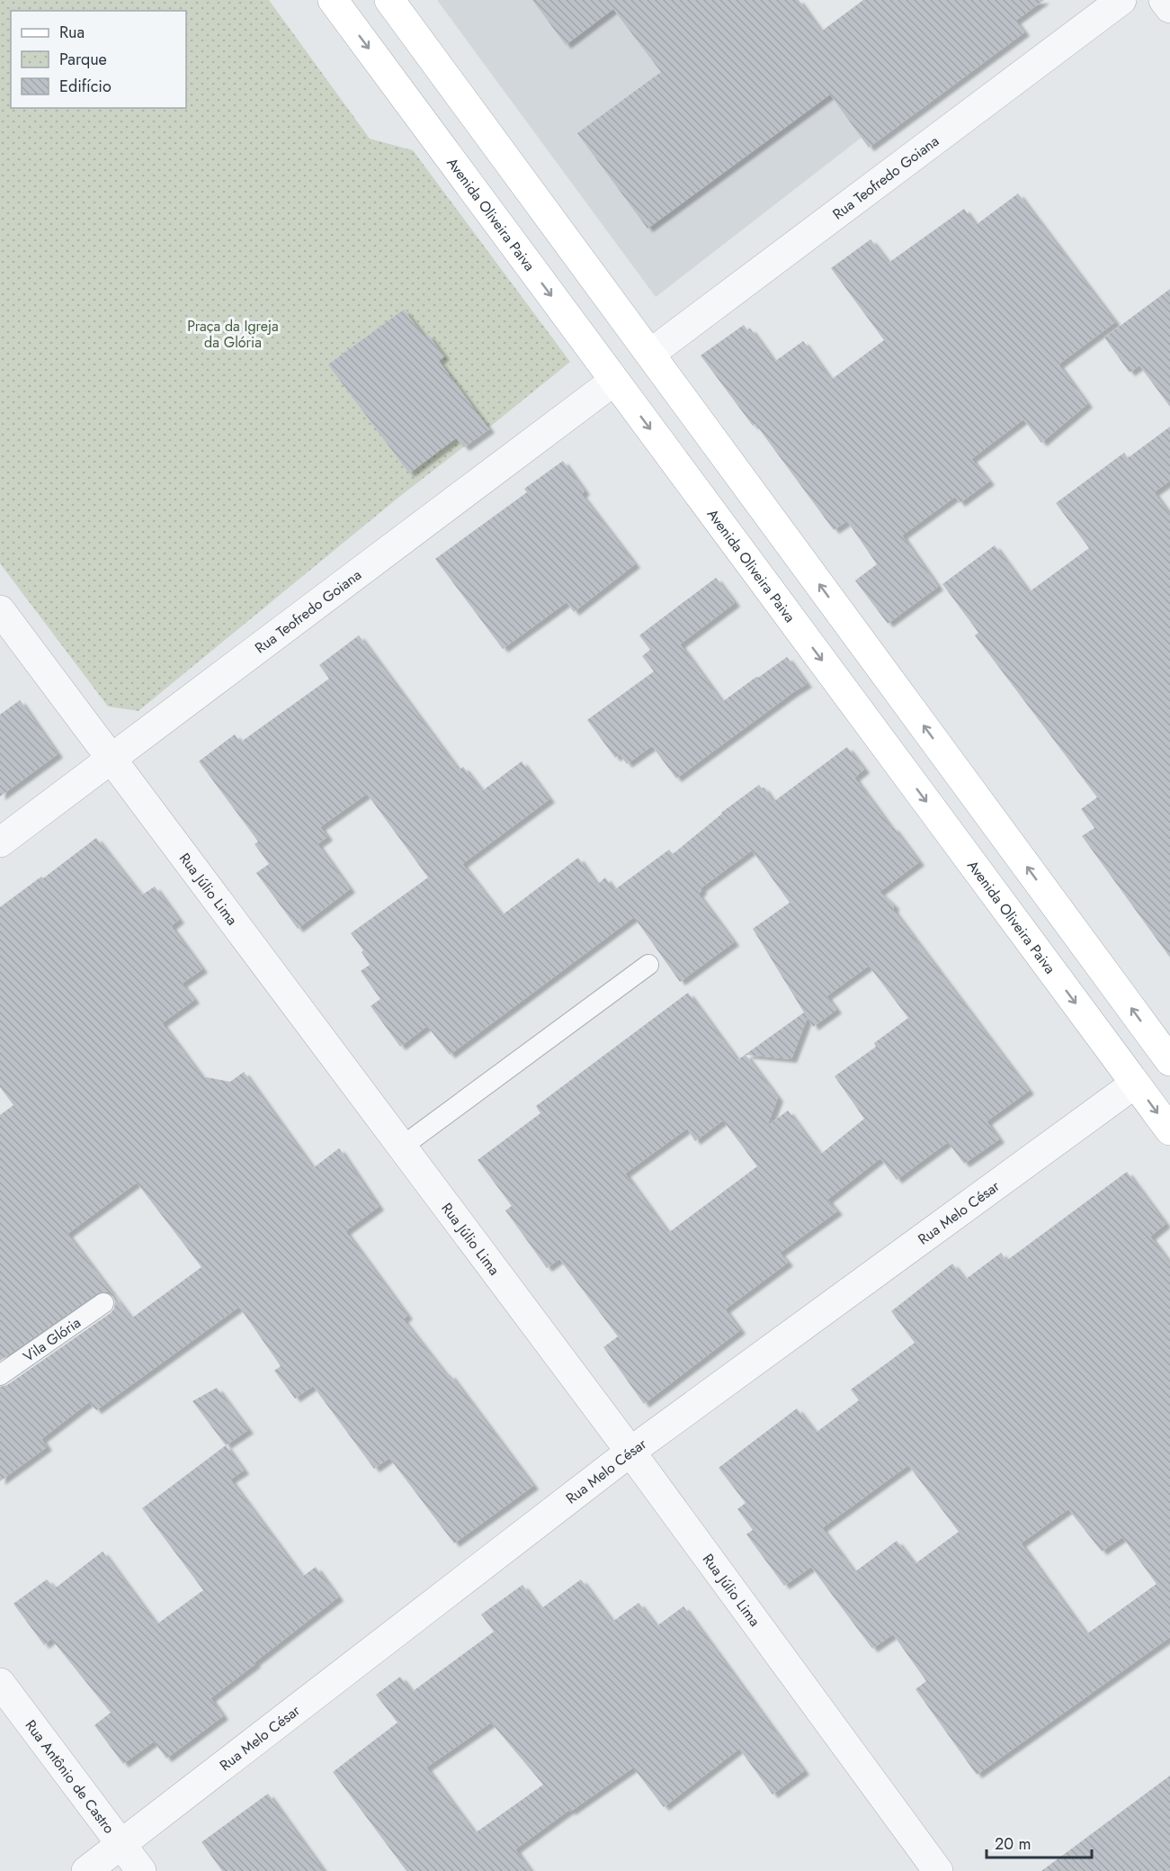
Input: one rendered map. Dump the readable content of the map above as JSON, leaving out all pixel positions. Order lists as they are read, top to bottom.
{
  "streets": {
    "main road": ["Avenida Oliveira Paiva"],
    "street": [
      "Rua Teofredo Goiana",
      "Rua Júlio Lima",
      "Rua Melo César",
      "Rua Antônio de Castro"
    ],
    "lane": ["Vila Glória"]
  },
  "crossings": [
    ["Rua Teofredo Goiana", "Avenida Oliveira Paiva"],
    ["Rua Teofredo Goiana", "Rua Júlio Lima"],
    ["Avenida Oliveira Paiva", "Rua Melo César"],
    ["Rua Júlio Lima", "Rua Melo César"],
    ["Rua Melo César", "Rua Antônio de Castro"]
  ],
  "parks": ["Praça da Igreja da Glória"],
  "legend": ["Rua", "Parque", "Edifício"],
  "scale_bar": "20 m"
}
